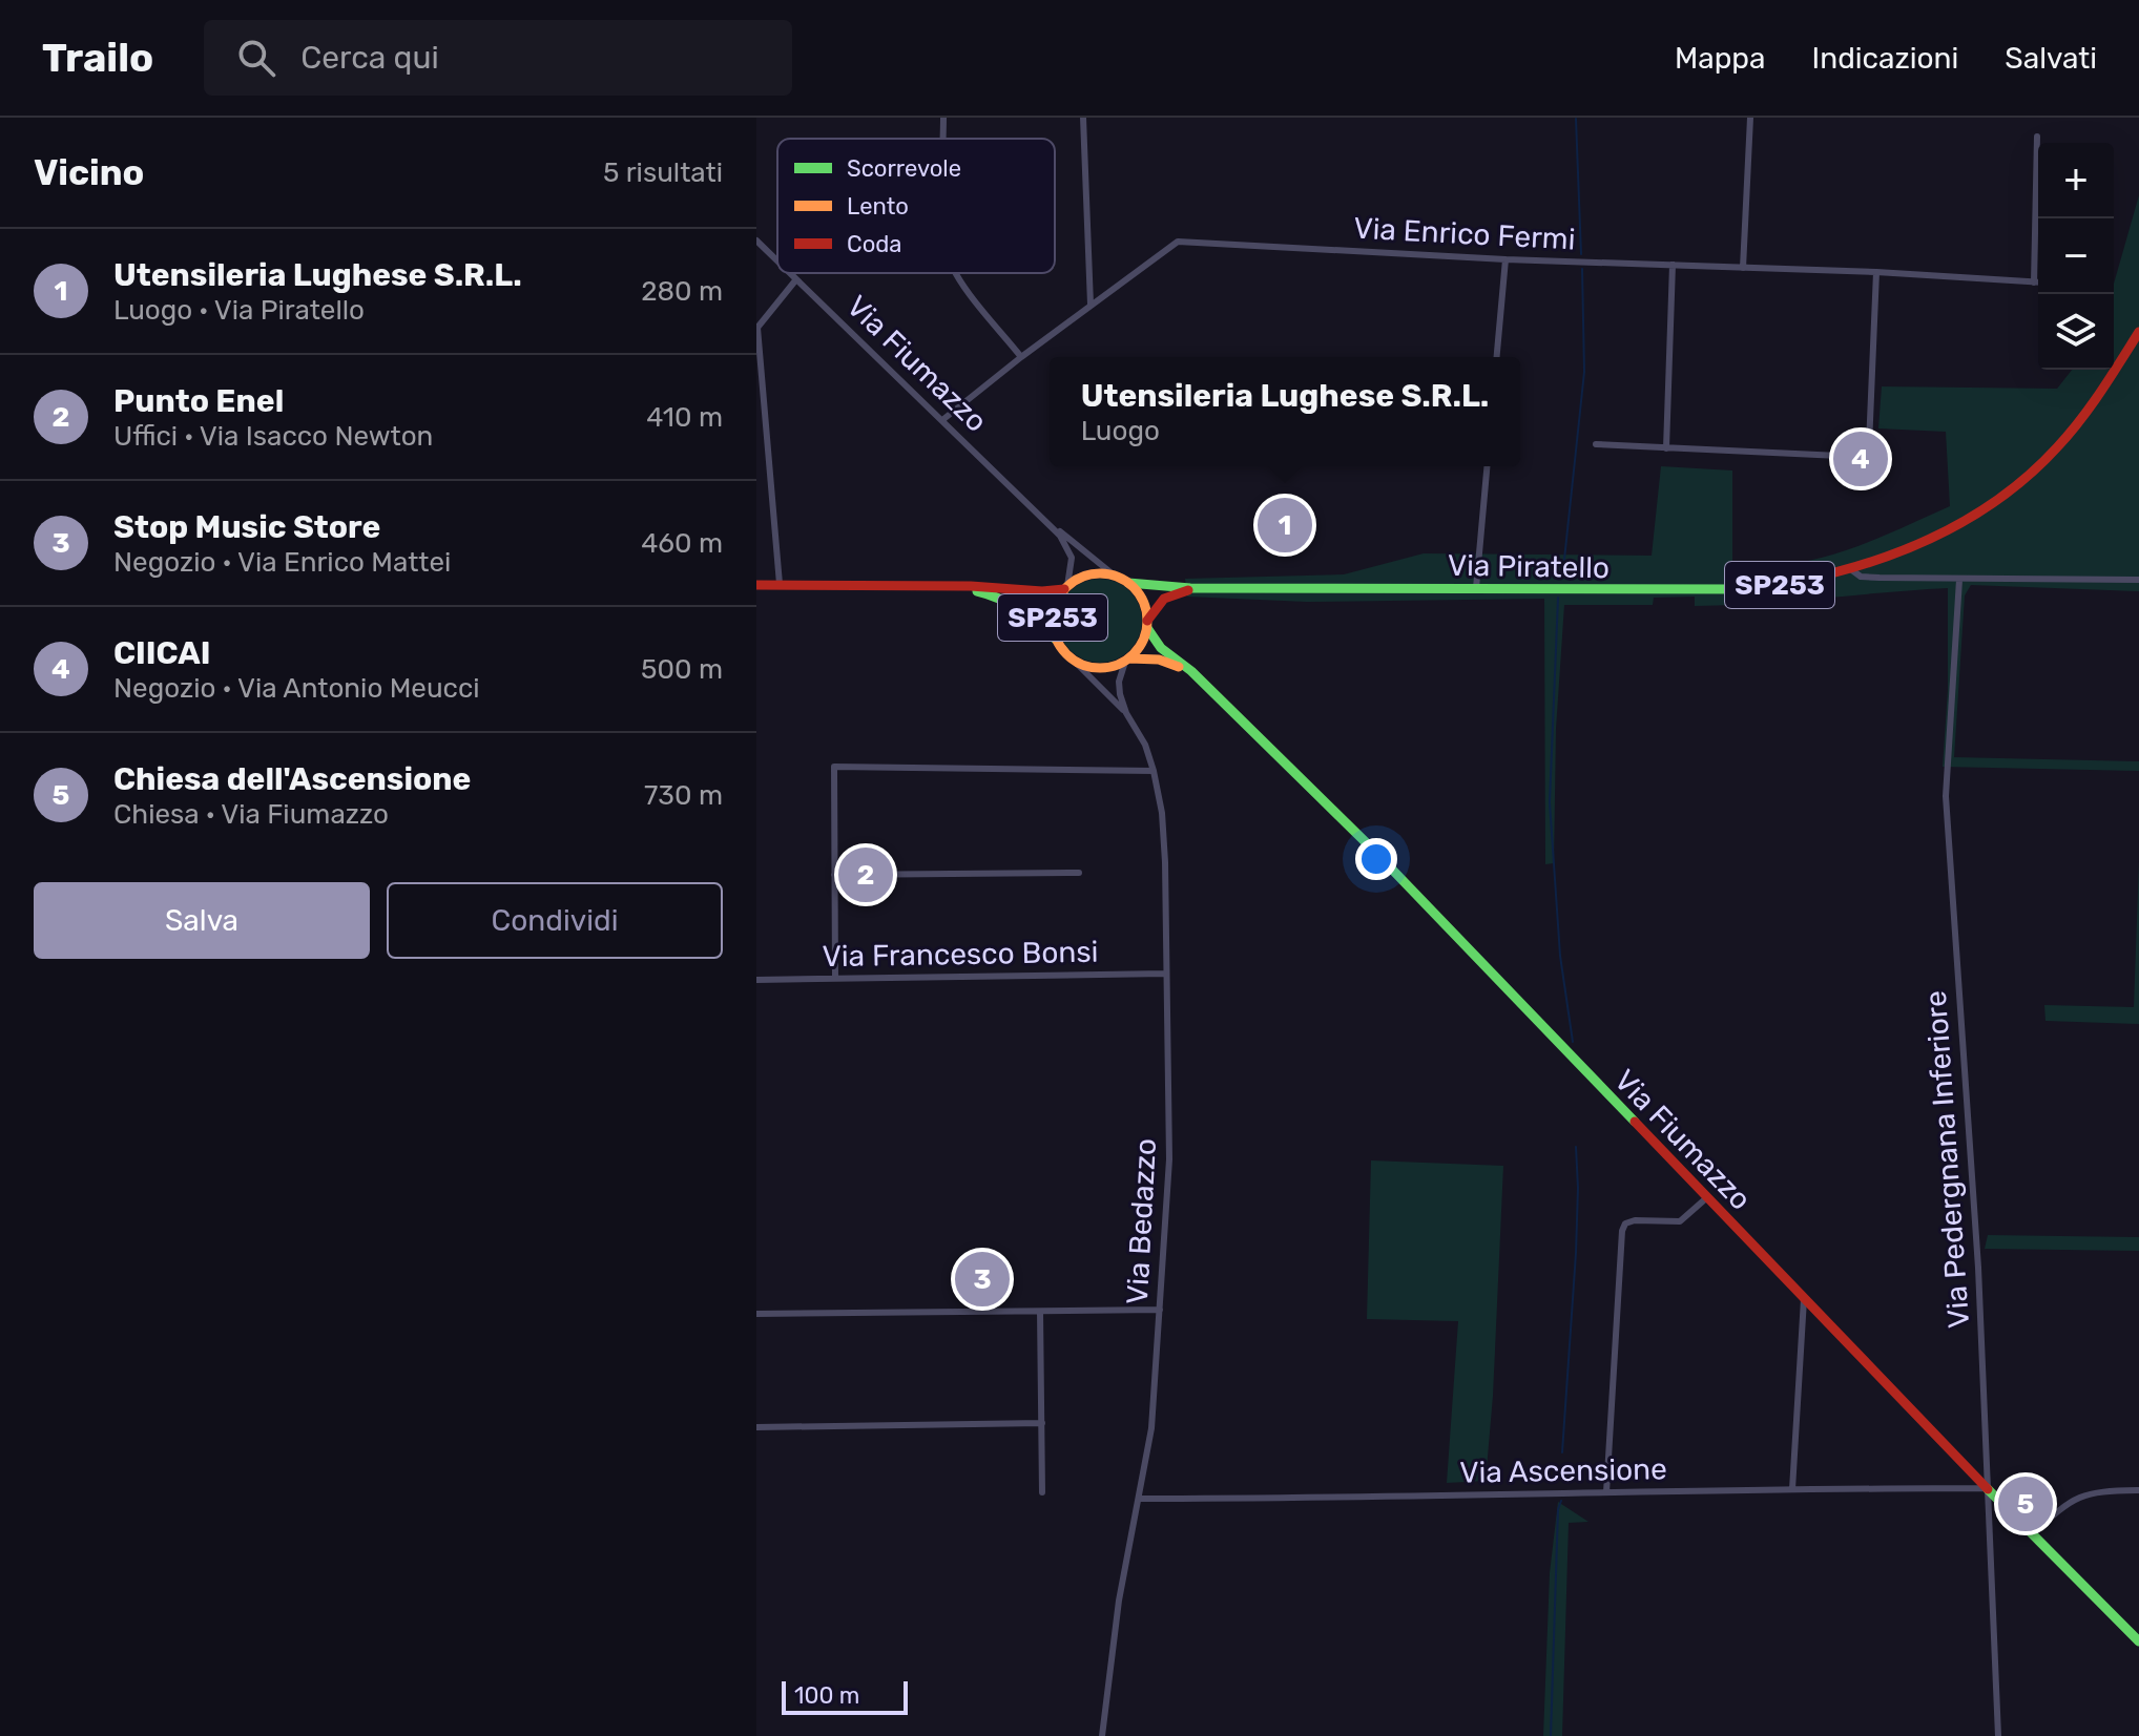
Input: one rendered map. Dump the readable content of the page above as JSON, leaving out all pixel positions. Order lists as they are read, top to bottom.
{
  "streets": {
    "main road": ["Via Fiumazzo", "Via Piratello", "SP253"],
    "street": [
      "Via Enrico Fermi",
      "Via Francesco Bonsi",
      "Via Pedergnana Inferiore",
      "Via Bedazzo",
      "Via Ascensione"
    ]
  },
  "crossings": [
    ["Via Enrico Fermi", "Via Fiumazzo"],
    ["Via Fiumazzo", "Via Piratello"],
    ["Via Fiumazzo", "SP253"],
    ["Via Fiumazzo", "Via Pedergnana Inferiore"],
    ["Via Fiumazzo", "Via Bedazzo"],
    ["Via Fiumazzo", "Via Ascensione"],
    ["Via Piratello", "SP253"],
    ["Via Piratello", "Via Pedergnana Inferiore"],
    ["Via Piratello", "Via Bedazzo"],
    ["SP253", "Via Bedazzo"],
    ["Via Francesco Bonsi", "Via Bedazzo"],
    ["Via Pedergnana Inferiore", "Via Ascensione"],
    ["Via Bedazzo", "Via Ascensione"]
  ],
  "legend": ["Scorrevole", "Lento", "Coda"],
  "scale_bar": "100 m",
  "page": {
    "header": "Trailo",
    "search": "Cerca qui",
    "nav": ["Mappa", "Indicazioni", "Salvati"],
    "heading": ["Vicino", "5 risultati"],
    "map_buttons": ["+", "−"],
    "list": [
      {
        "mark": "1",
        "name": "Utensileria Lughese S.R.L.",
        "note": "Luogo · Via Piratello",
        "value": "280 m"
      },
      {
        "mark": "2",
        "name": "Punto Enel",
        "note": "Uffici · Via Isacco Newton",
        "value": "410 m"
      },
      {
        "mark": "3",
        "name": "Stop Music Store",
        "note": "Negozio · Via Enrico Mattei",
        "value": "460 m"
      },
      {
        "mark": "4",
        "name": "CIICAI",
        "note": "Negozio · Via Antonio Meucci",
        "value": "500 m"
      },
      {
        "mark": "5",
        "name": "Chiesa dell'Ascensione",
        "note": "Chiesa · Via Fiumazzo",
        "value": "730 m"
      }
    ],
    "popup": ["Utensileria Lughese S.R.L.", "Luogo"],
    "pins": [
      "4",
      "1",
      "2",
      "3",
      "5"
    ],
    "buttons": ["Salva", "Condividi"],
    "scale": "100 m"
  }
}
